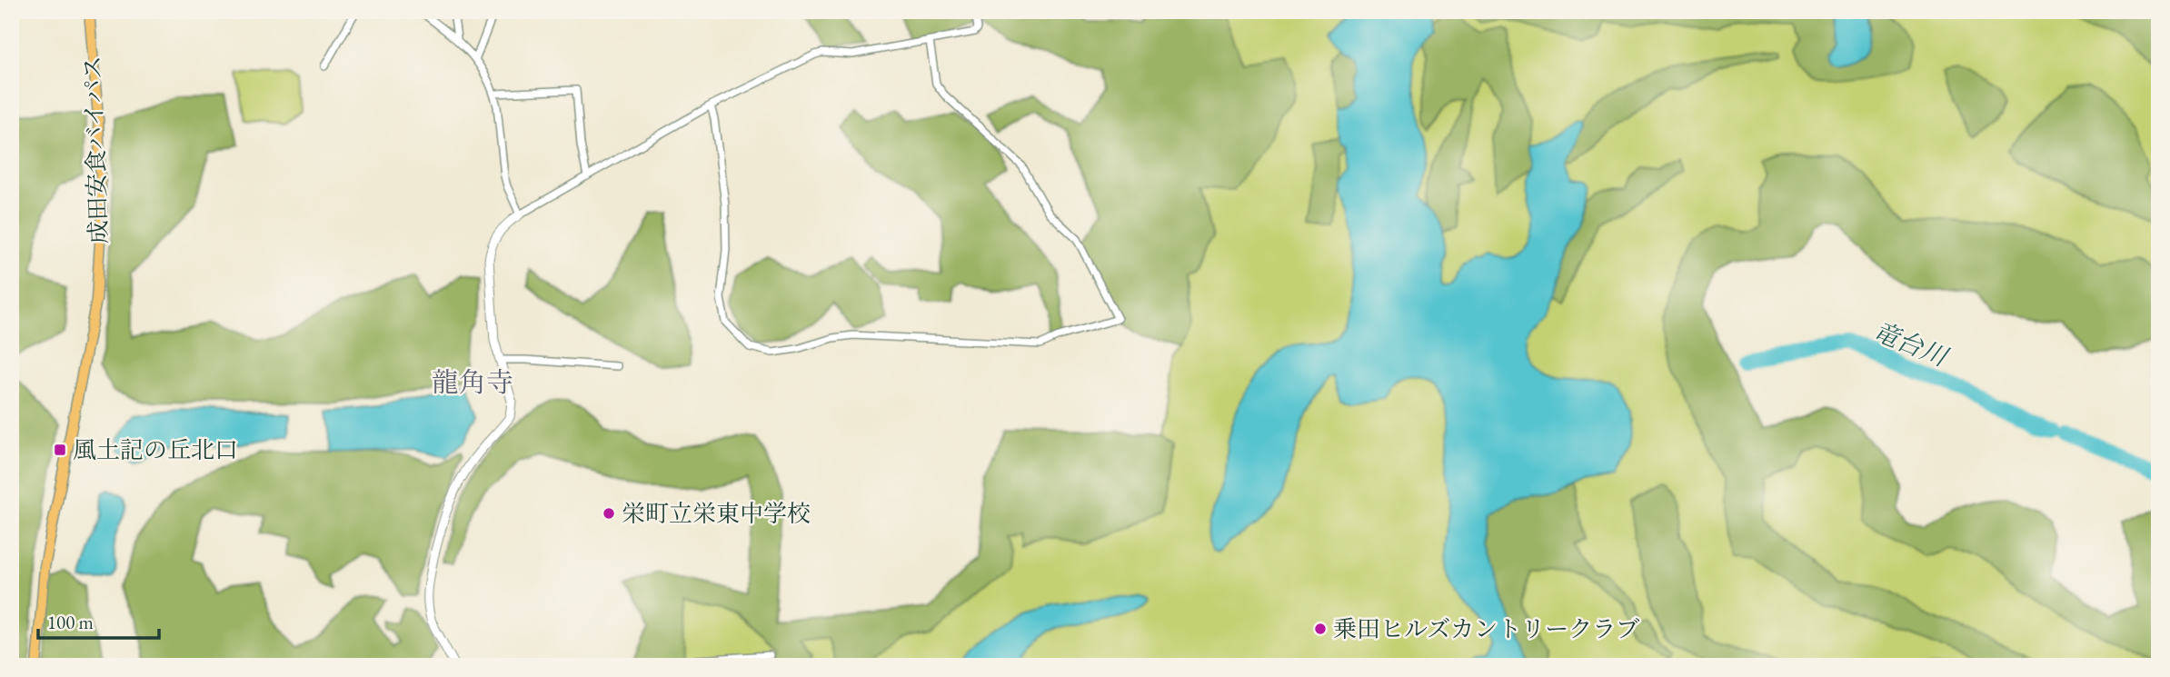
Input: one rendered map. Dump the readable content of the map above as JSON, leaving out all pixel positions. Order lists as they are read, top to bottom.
{
  "streets": {
    "main road": ["成田安食バイパス"]
  },
  "districts": ["龍角寺"],
  "water": ["竜台川"],
  "places": {
    "transit": ["風土記の丘北口"],
    "other": ["栄町立栄東中学校", "乗田ヒルズカントリークラブ"]
  },
  "scale_bar": "100 m"
}
